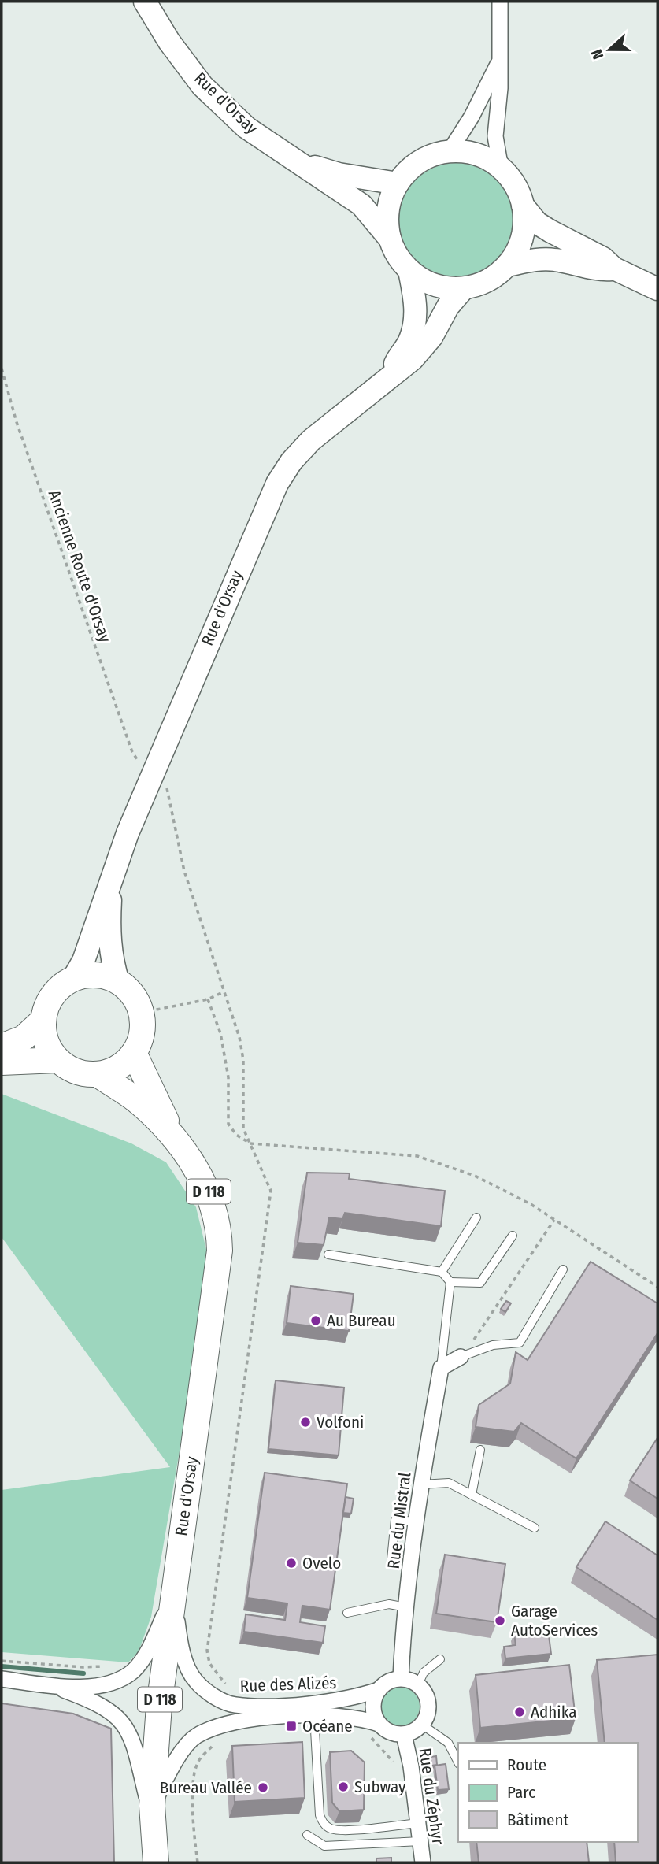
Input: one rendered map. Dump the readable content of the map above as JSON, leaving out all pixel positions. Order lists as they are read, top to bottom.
{
  "streets": {
    "main road": ["Rue d'Orsay", "D 118"],
    "street": ["Rue du Mistral", "Rue des Alizés", "Rue du Zéphyr"],
    "path": ["Ancienne Route d'Orsay"]
  },
  "crossings": [
    ["Rue d'Orsay", "Rue des Alizés"],
    ["Rue du Mistral", "Rue des Alizés"],
    ["Rue du Mistral", "Rue du Zéphyr"],
    ["Rue des Alizés", "Rue du Zéphyr"]
  ],
  "places": {
    "other": [
      "Au Bureau",
      "Volfoni",
      "Ovelo",
      "Garage AutoServices",
      "Adhika",
      "Subway",
      "Bureau Vallée"
    ],
    "transit": ["Océane"]
  },
  "legend": ["Route", "Parc", "Bâtiment"],
  "north": "left"
}
